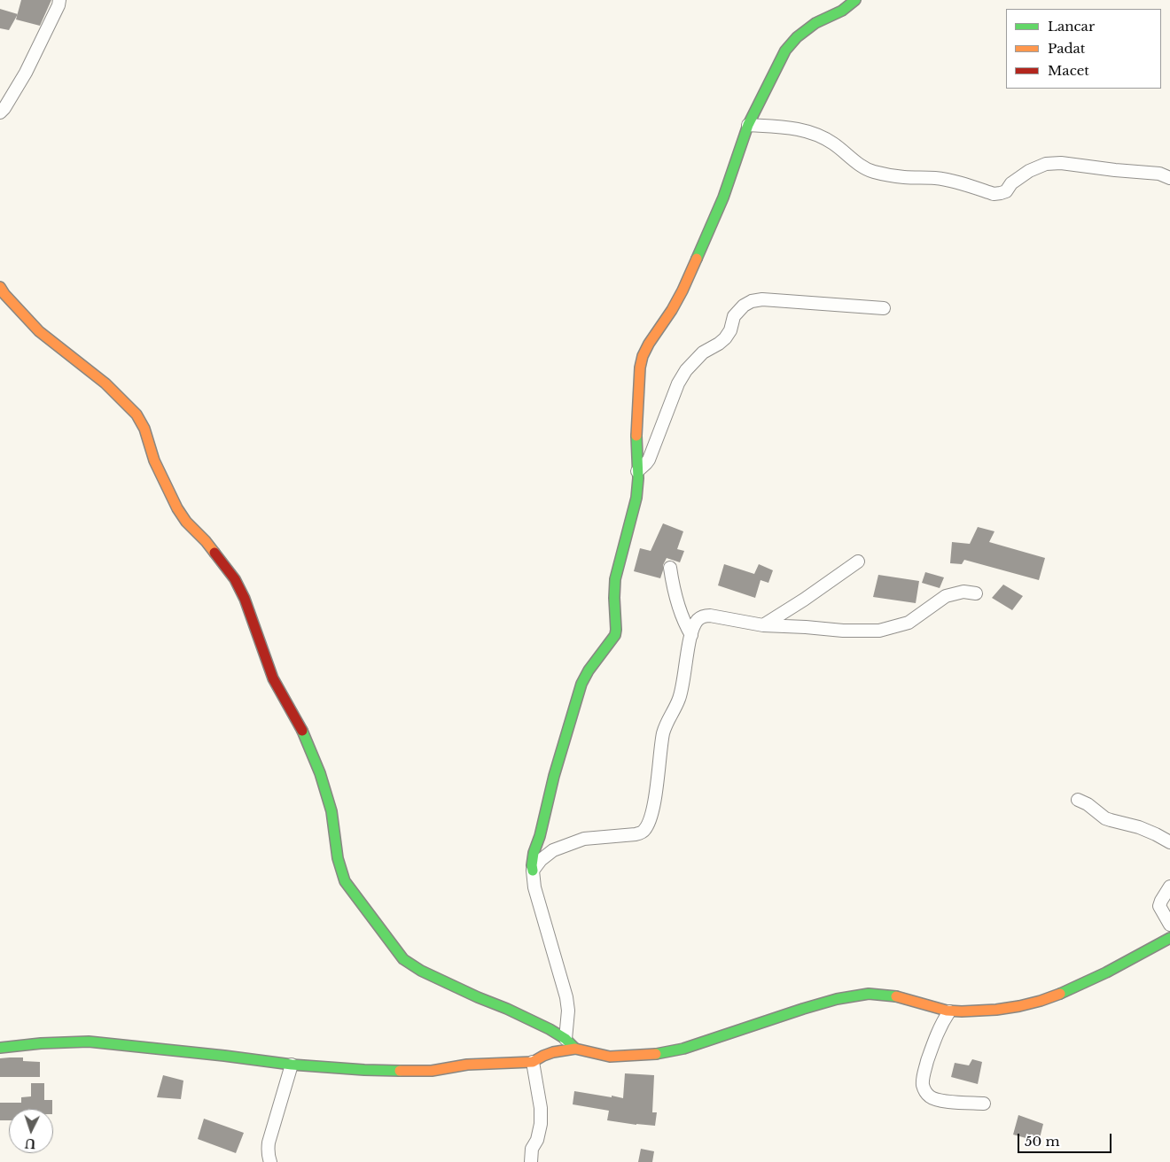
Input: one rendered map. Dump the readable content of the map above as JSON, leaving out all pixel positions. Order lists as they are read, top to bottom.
{
  "legend": ["Lancar", "Padat", "Macet"],
  "scale_bar": "50 m",
  "north": "bottom"
}
